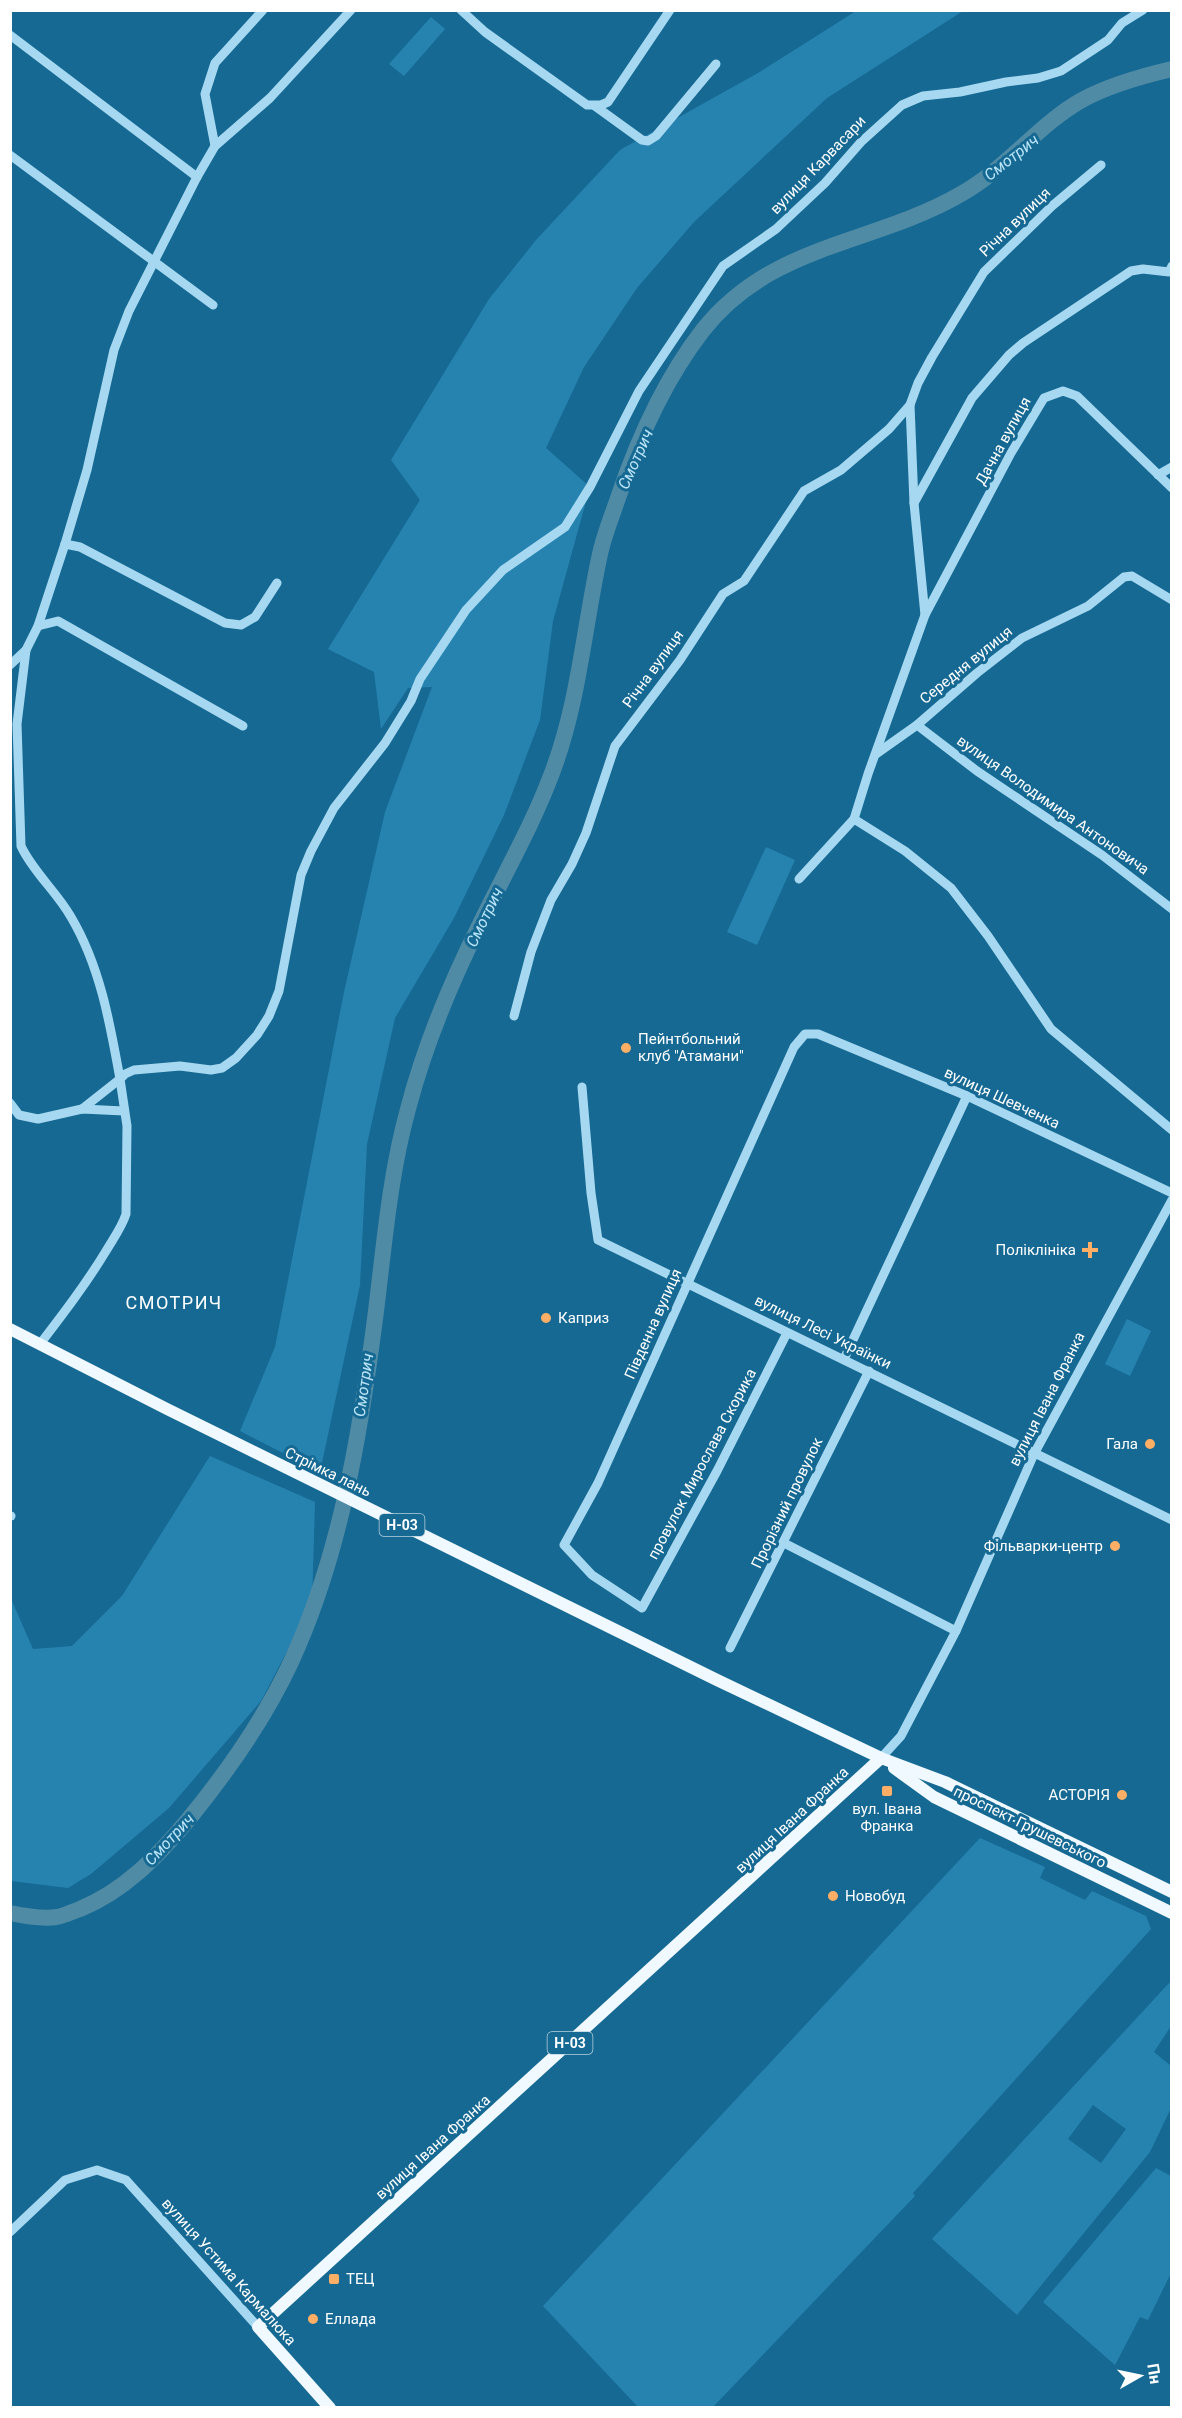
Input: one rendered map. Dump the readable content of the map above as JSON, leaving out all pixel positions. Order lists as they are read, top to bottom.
{
  "streets": {
    "main road": [
      "вулиця Івана Франка",
      "Стрімка лань",
      "Н-03",
      "проспект Грушевського",
      "вулиця Устима Кармалюка"
    ],
    "street": [
      "вулиця Карвасари",
      "Річна вулиця",
      "Дачна вулиця",
      "Середня вулиця",
      "вулиця Володимира Антоновича",
      "вулиця Шевченка",
      "Південна вулиця",
      "вулиця Лесі Українки",
      "провулок Мирослава Скорика",
      "Прорізний провулок"
    ]
  },
  "crossings": [
    ["Річна вулиця", "Дачна вулиця"],
    ["Річна вулиця", "Середня вулиця"],
    ["Дачна вулиця", "Середня вулиця"],
    ["Середня вулиця", "вулиця Володимира Антоновича"],
    ["вулиця Шевченка", "Південна вулиця"],
    ["Південна вулиця", "вулиця Лесі Українки"],
    ["Південна вулиця", "провулок Мирослава Скорика"],
    ["вулиця Лесі Українки", "вулиця Івана Франка"],
    ["вулиця Лесі Українки", "провулок Мирослава Скорика"],
    ["вулиця Лесі Українки", "Прорізний провулок"],
    ["вулиця Івана Франка", "проспект Грушевського"],
    ["вулиця Івана Франка", "вулиця Устима Кармалюка"],
    ["Стрімка лань", "Н-03"],
    ["Стрімка лань", "проспект Грушевського"]
  ],
  "districts": ["СМОТРИЧ"],
  "water": ["Смотрич"],
  "places": {
    "other": [
      "Пейнтбольний клуб \"Атамани\"",
      "Каприз",
      "Гала",
      "Фільварки-центр",
      "АСТОРІЯ",
      "Новобуд",
      "Еллада"
    ],
    "health": ["Поліклініка"],
    "transit": ["вул. Івана Франка", "ТЕЦ"]
  },
  "north": "right"
}
